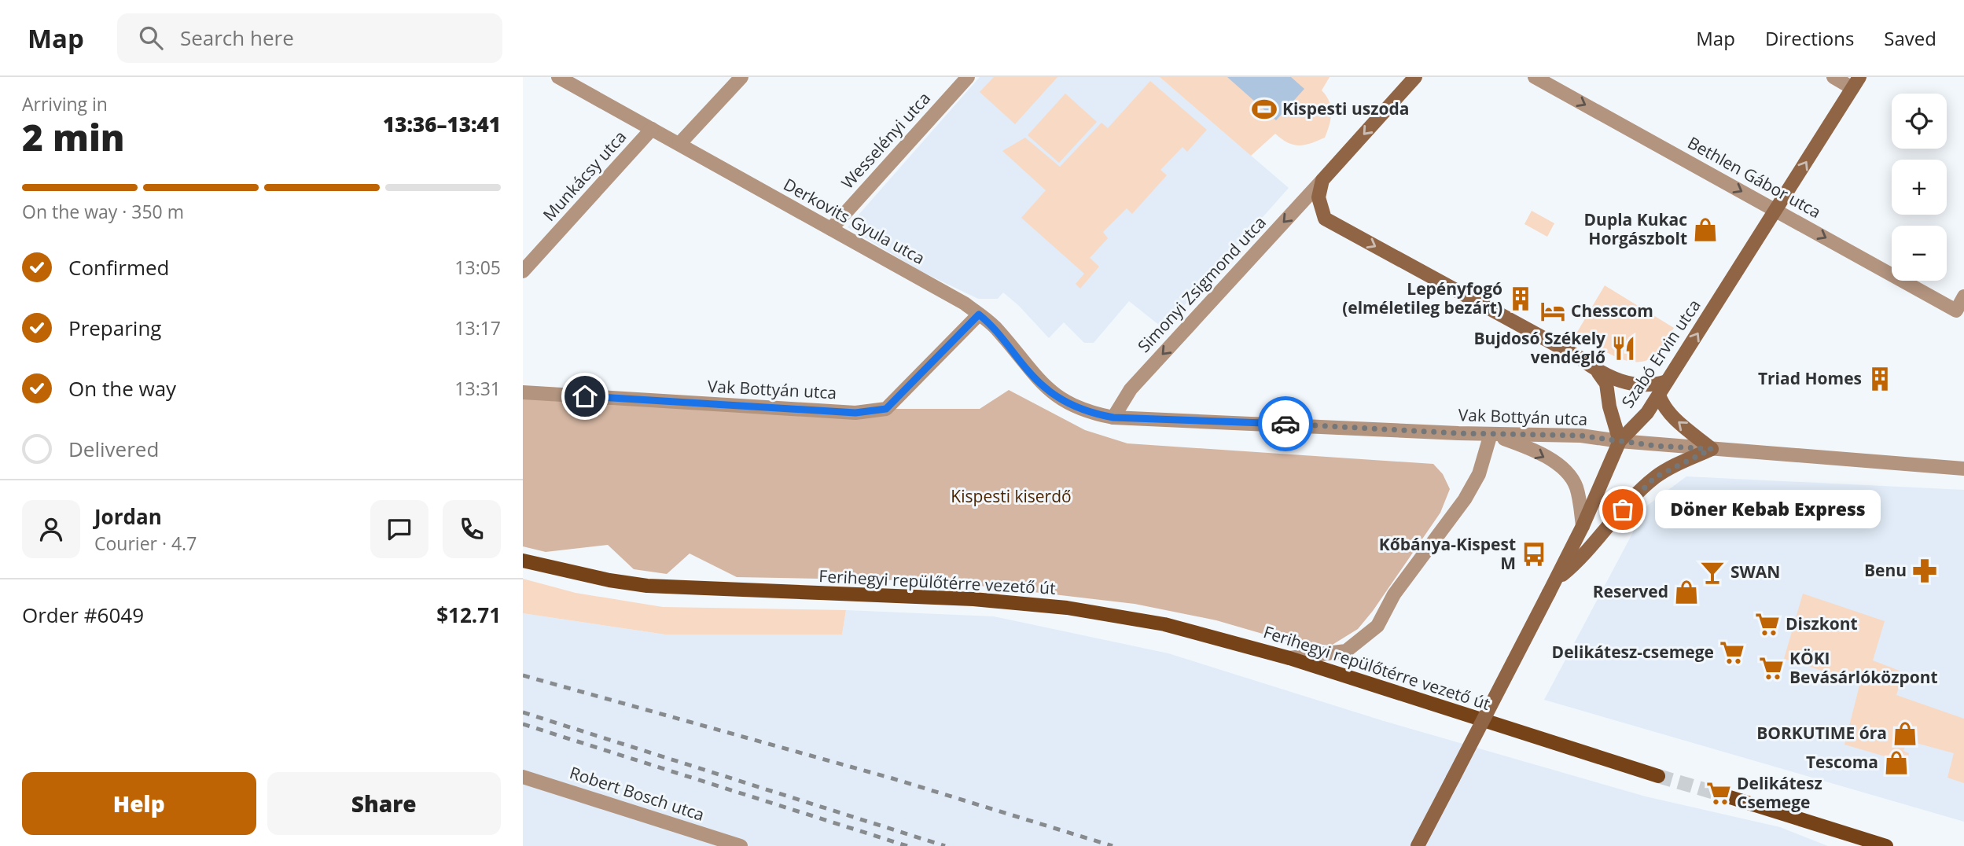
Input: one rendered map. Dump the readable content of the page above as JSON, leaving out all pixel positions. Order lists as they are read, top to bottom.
{
  "streets": {
    "main road": ["Simonyi Zsigmond utca", "Szabó Ervin utca", "Ferihegyi repülőtérre vezető út"],
    "street": [
      "Wesselényi utca",
      "Munkácsy utca",
      "Bethlen Gábor utca",
      "Derkovits Gyula utca",
      "Vak Bottyán utca",
      "Robert Bosch utca"
    ]
  },
  "crossings": [
    ["Wesselényi utca", "Derkovits Gyula utca"],
    ["Munkácsy utca", "Derkovits Gyula utca"],
    ["Bethlen Gábor utca", "Szabó Ervin utca"],
    ["Derkovits Gyula utca", "Simonyi Zsigmond utca"],
    ["Derkovits Gyula utca", "Vak Bottyán utca"],
    ["Simonyi Zsigmond utca", "Vak Bottyán utca"],
    ["Szabó Ervin utca", "Vak Bottyán utca"]
  ],
  "one_way": ["Bethlen Gábor utca", "Simonyi Zsigmond utca", "Szabó Ervin utca"],
  "parks": ["Kispesti kiserdő"],
  "places": {
    "sports": ["Kispesti uszoda"],
    "shop": [
      "Dupla Kukac Horgászbolt",
      "Reserved",
      "BORKUTIME óra",
      "Tescoma"
    ],
    "building": ["Lepényfogó (elméletileg bezárt)", "Triad Homes"],
    "hotel": ["Chesscom"],
    "restaurant": ["Bujdosó Székely vendéglő"],
    "other": ["Döner Kebab Express"],
    "bus stop": ["Kőbánya-Kispest M"],
    "pharmacy": ["Benu"],
    "bar": ["SWAN"],
    "supermarket": [
      "Diszkont",
      "Delikátesz-csemege",
      "KÖKI Bevásárlóközpont",
      "Delikátesz Csemege"
    ]
  },
  "page": {
    "header": "Map",
    "search": "Search here",
    "nav": ["Map", "Directions", "Saved"],
    "heading": ["2 min", "Arriving in", "13:36–13:41"],
    "panel": [
      "Jordan",
      "Courier · 4.7",
      "Order #6049",
      "$12.71"
    ],
    "map_buttons": ["+", "−"],
    "bar": "On the way · 350 m",
    "list": [
      ["Confirmed", "13:05"],
      ["Preparing", "13:17"],
      ["On the way", "13:31"],
      "Delivered"
    ],
    "bubble": "Döner Kebab Express",
    "buttons": ["Help", "Share"]
  }
}
